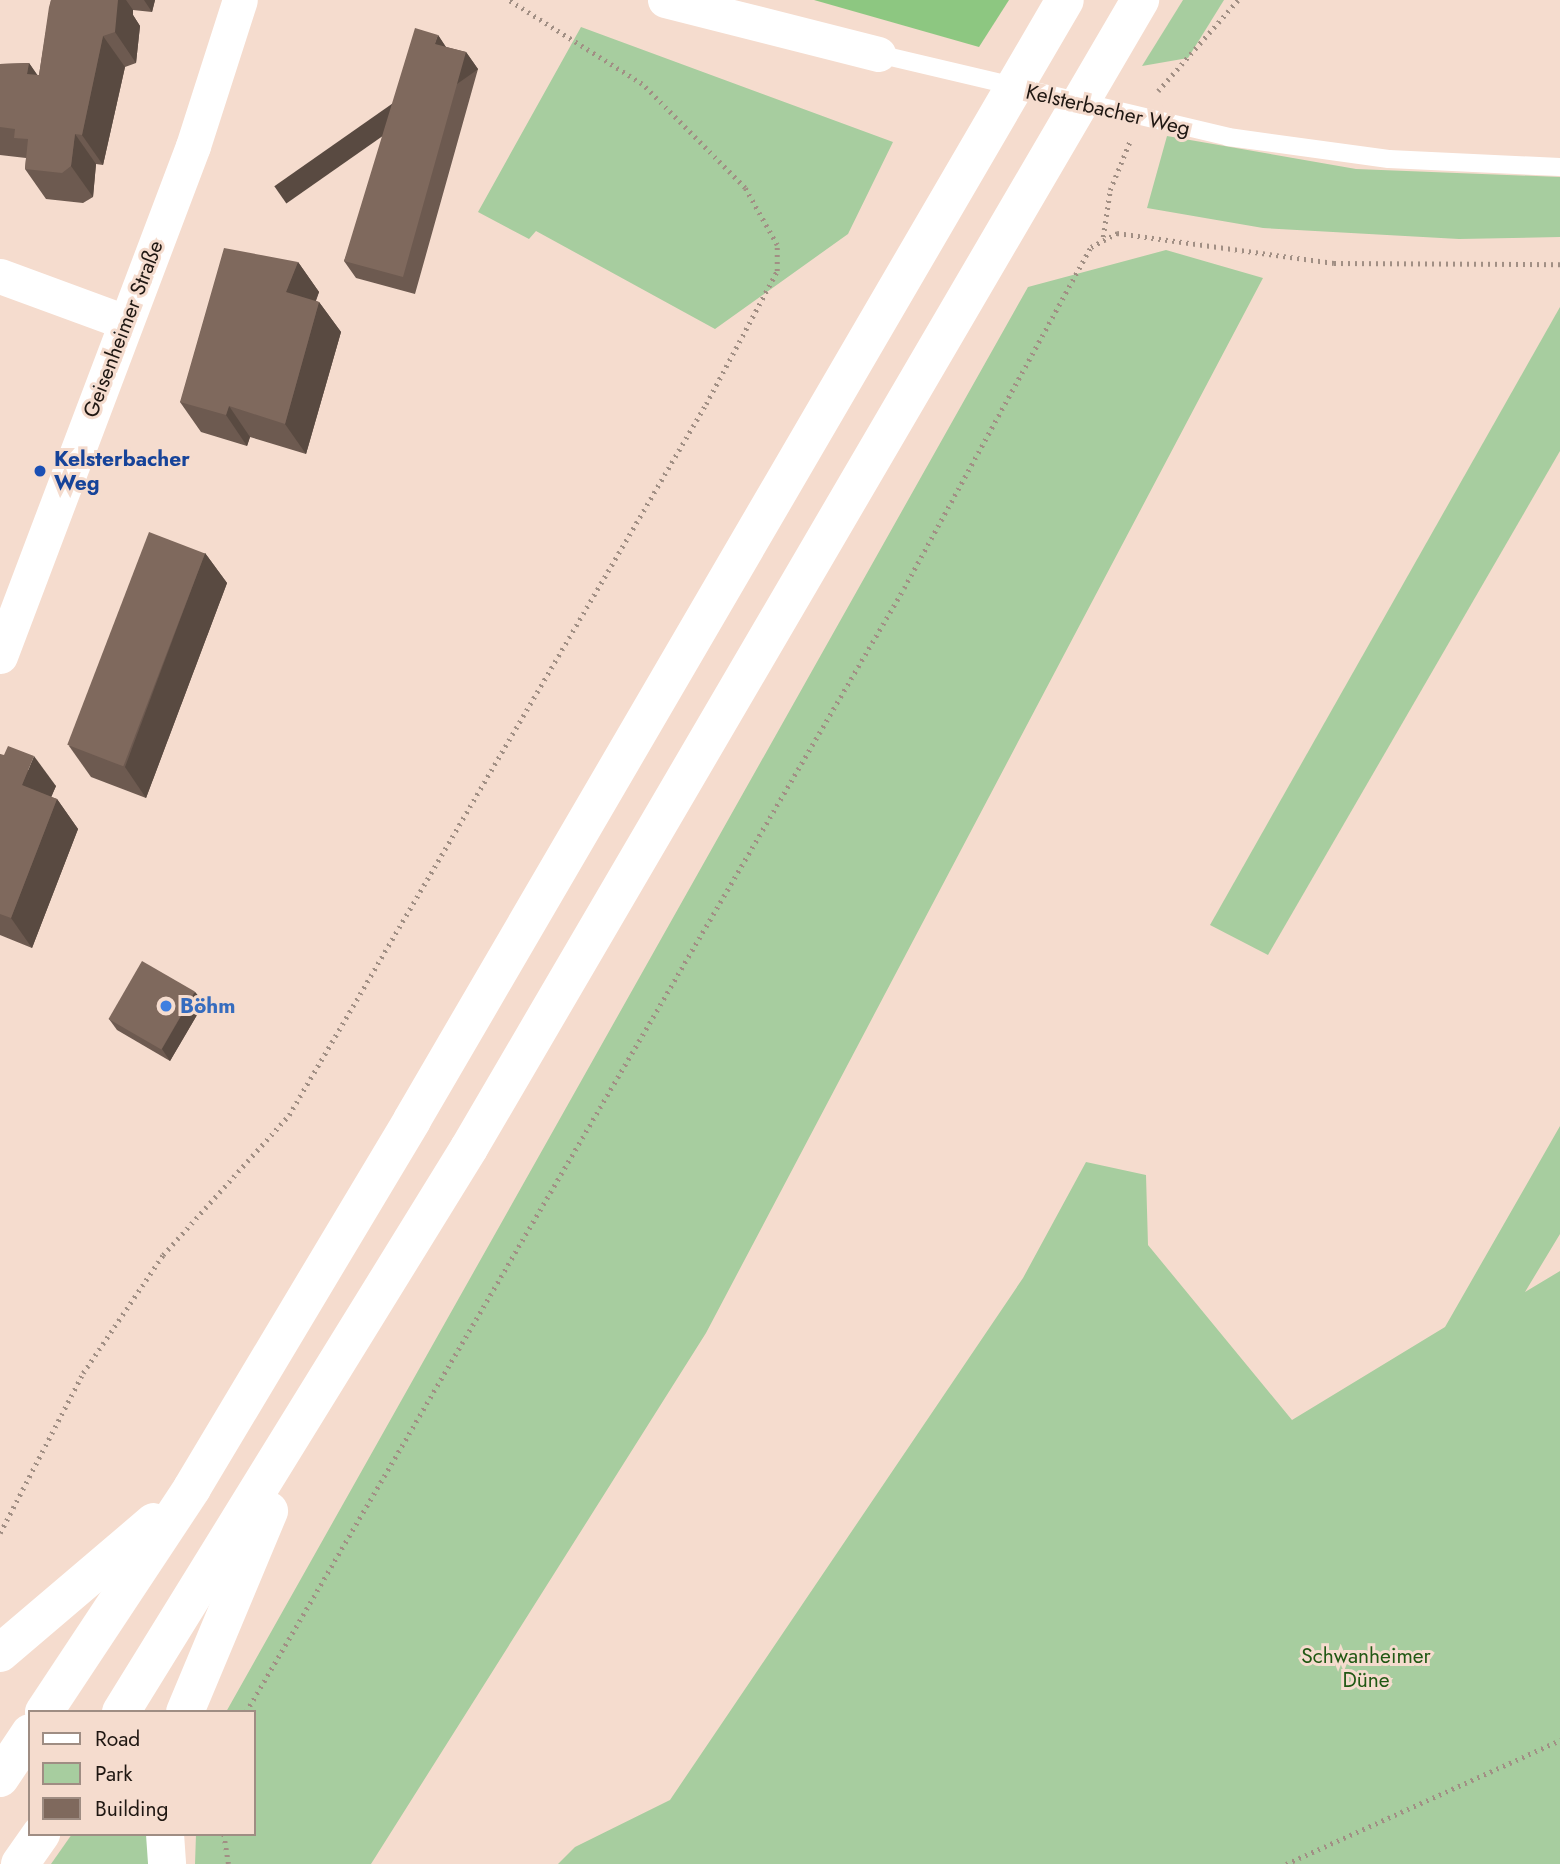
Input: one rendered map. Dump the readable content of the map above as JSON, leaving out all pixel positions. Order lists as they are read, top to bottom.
{
  "streets": {
    "street": ["Kelsterbacher Weg", "Geisenheimer Straße"]
  },
  "parks": ["Schwanheimer Düne"],
  "places": ["Kelsterbacher Weg", "Böhm"],
  "legend": ["Road", "Park", "Building"]
}
